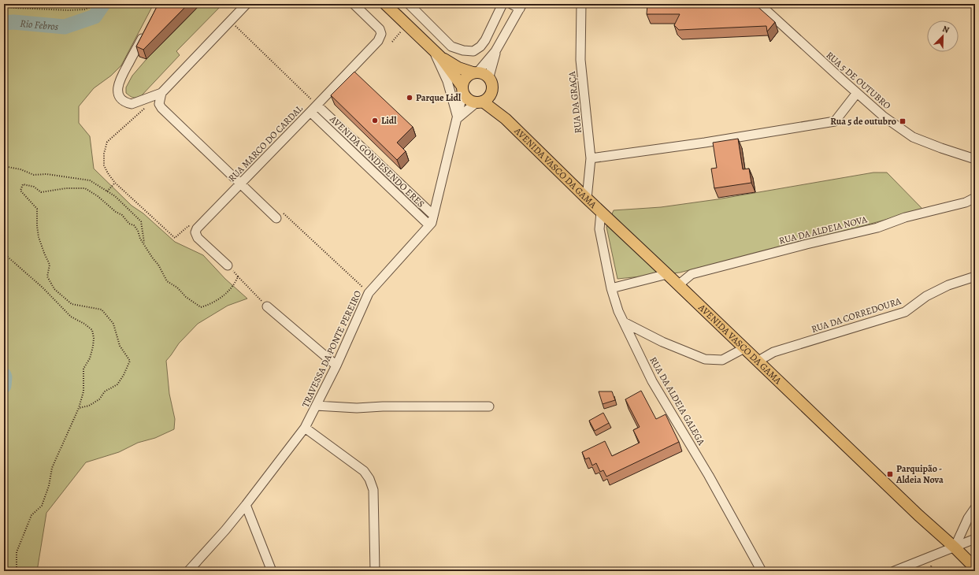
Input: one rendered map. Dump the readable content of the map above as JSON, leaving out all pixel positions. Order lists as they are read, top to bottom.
{
  "streets": {
    "main road": ["AVENIDA VASCO DA GAMA"],
    "street": [
      "RUA 5 DE OUTUBRO",
      "RUA DA GRAÇA",
      "RUA MARCO DO CARDAL",
      "AVENIDA GONDESENDO ERES",
      "RUA DA ALDEIA NOVA",
      "RUA DA CORREDOURA",
      "TRAVESSA DA PONTE PEREIRO",
      "RUA DA ALDEIA GALEGA"
    ]
  },
  "crossings": [
    ["RUA DA GRAÇA", "AVENIDA VASCO DA GAMA"],
    ["RUA MARCO DO CARDAL", "AVENIDA GONDESENDO ERES"],
    ["AVENIDA GONDESENDO ERES", "TRAVESSA DA PONTE PEREIRO"],
    ["AVENIDA VASCO DA GAMA", "RUA DA ALDEIA NOVA"],
    ["AVENIDA VASCO DA GAMA", "RUA DA CORREDOURA"],
    ["AVENIDA VASCO DA GAMA", "TRAVESSA DA PONTE PEREIRO"],
    ["AVENIDA VASCO DA GAMA", "RUA DA ALDEIA GALEGA"]
  ],
  "water": ["Rio Febros"],
  "places": {
    "other": ["Parque Lidl", "Lidl"],
    "transit": ["Rua 5 de outubro", "Parquipão - Aldeia Nova"]
  },
  "north": "top right"
}
